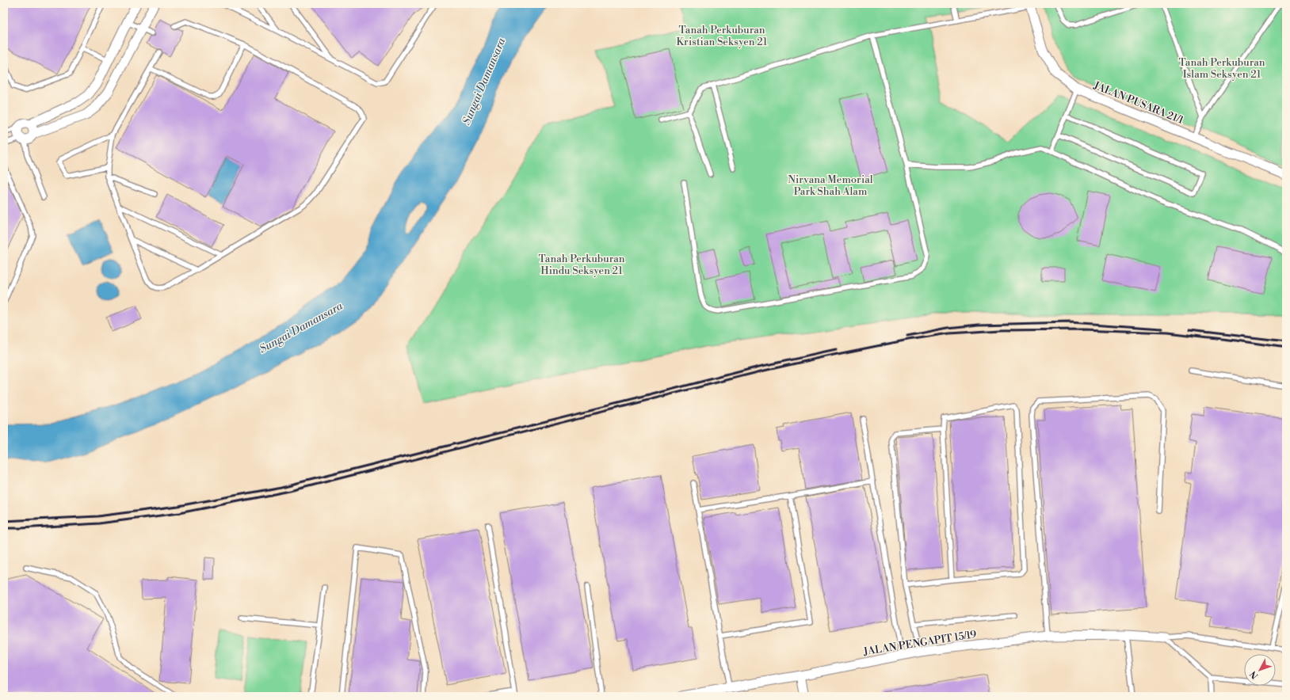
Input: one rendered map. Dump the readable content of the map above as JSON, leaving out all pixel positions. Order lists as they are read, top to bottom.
{
  "streets": {
    "street": ["JALAN PUSARA 21/1", "JALAN PENGAPIT 15/19"]
  },
  "water": ["Sungai Damansara"],
  "parks": [
    "Tanah Perkuburan Kristian Seksyen 21",
    "Tanah Perkuburan Islam Seksyen 21",
    "Nirvana Memorial Park Shah Alam",
    "Tanah Perkuburan Hindu Seksyen 21"
  ],
  "north": "bottom left"
}
